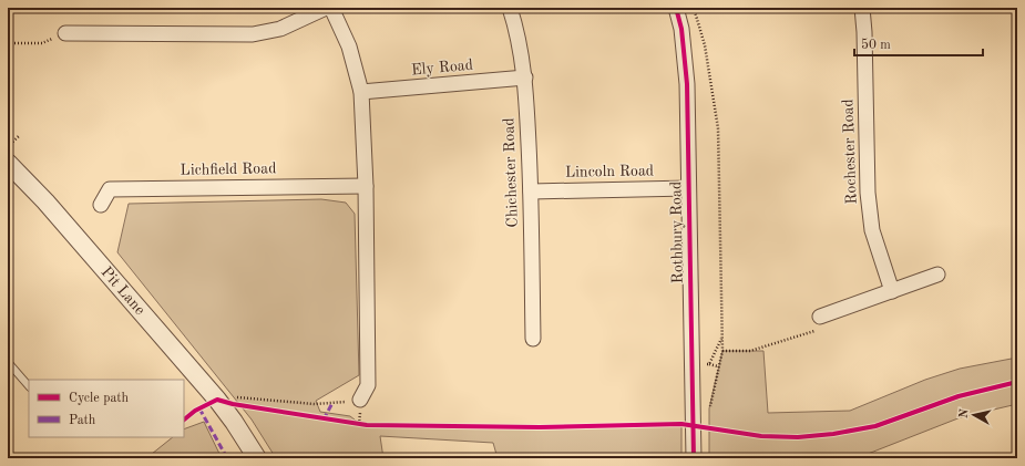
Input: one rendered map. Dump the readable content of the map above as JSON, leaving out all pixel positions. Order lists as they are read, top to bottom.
{
  "streets": {
    "street": [
      "Ely Road",
      "Rochester Road",
      "Lichfield Road",
      "Lincoln Road",
      "Chichester Road",
      "Rothbury Road",
      "Pit Lane"
    ]
  },
  "crossings": [
    ["Ely Road", "Chichester Road"],
    ["Lincoln Road", "Chichester Road"],
    ["Lincoln Road", "Rothbury Road"]
  ],
  "legend": ["Cycle path", "Path"],
  "scale_bar": "50 m",
  "north": "left"
}
